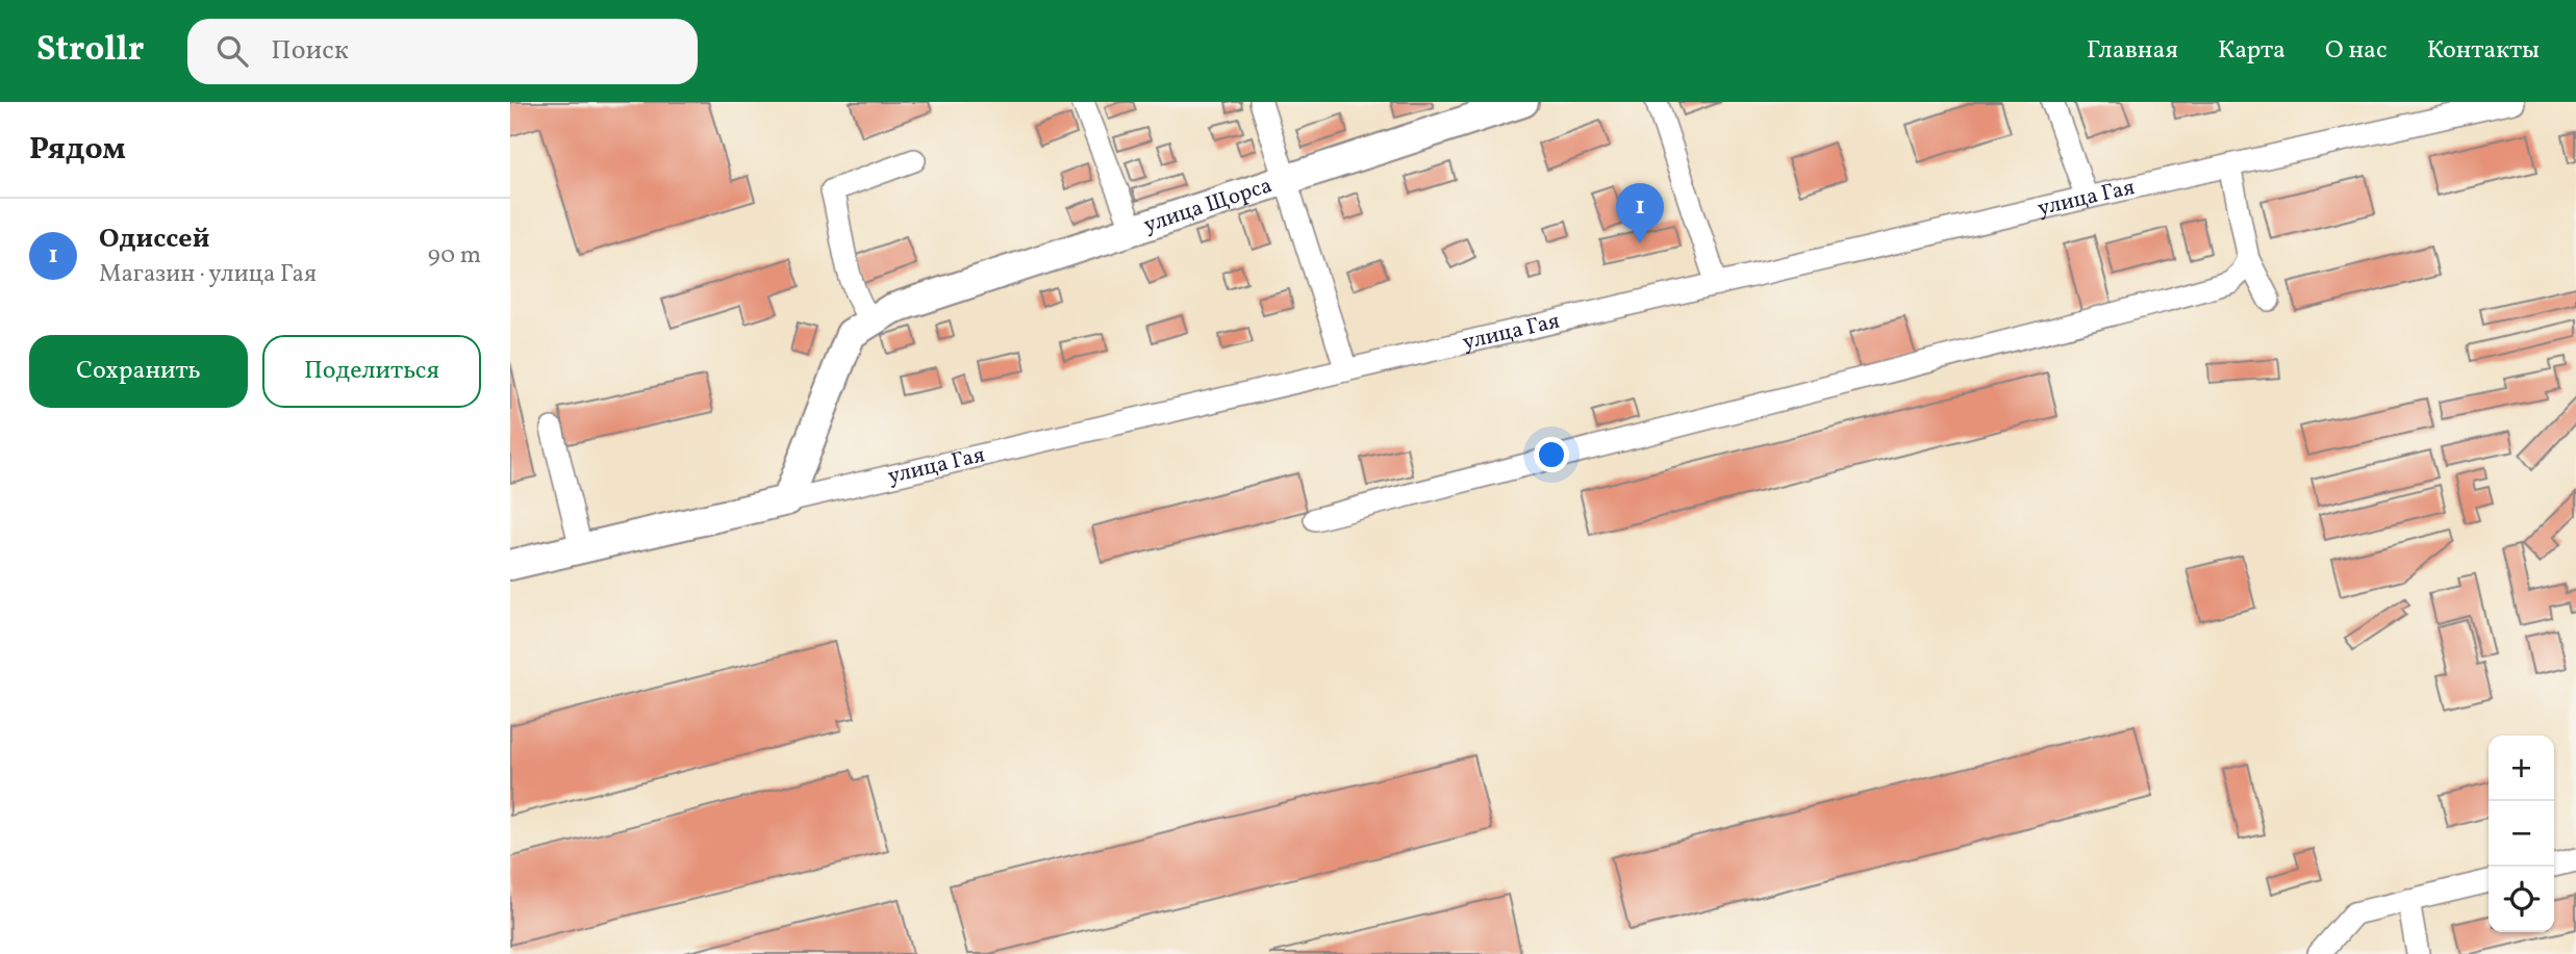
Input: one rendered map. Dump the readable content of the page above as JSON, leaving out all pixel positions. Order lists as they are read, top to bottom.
{
  "streets": {
    "main road": ["улица Гая", "улица Щорса"]
  },
  "page": {
    "header": "Strollr",
    "search": "Поиск",
    "nav": [
      "Главная",
      "Карта",
      "О нас",
      "Контакты"
    ],
    "heading": "Рядом",
    "pins": "1",
    "list": [
      {
        "mark": "1",
        "name": "Одиссей",
        "note": "Магазин · улица Гая",
        "value": "90 m"
      }
    ],
    "buttons": ["Сохранить", "Поделиться"],
    "map_buttons": ["+", "−"]
  }
}
